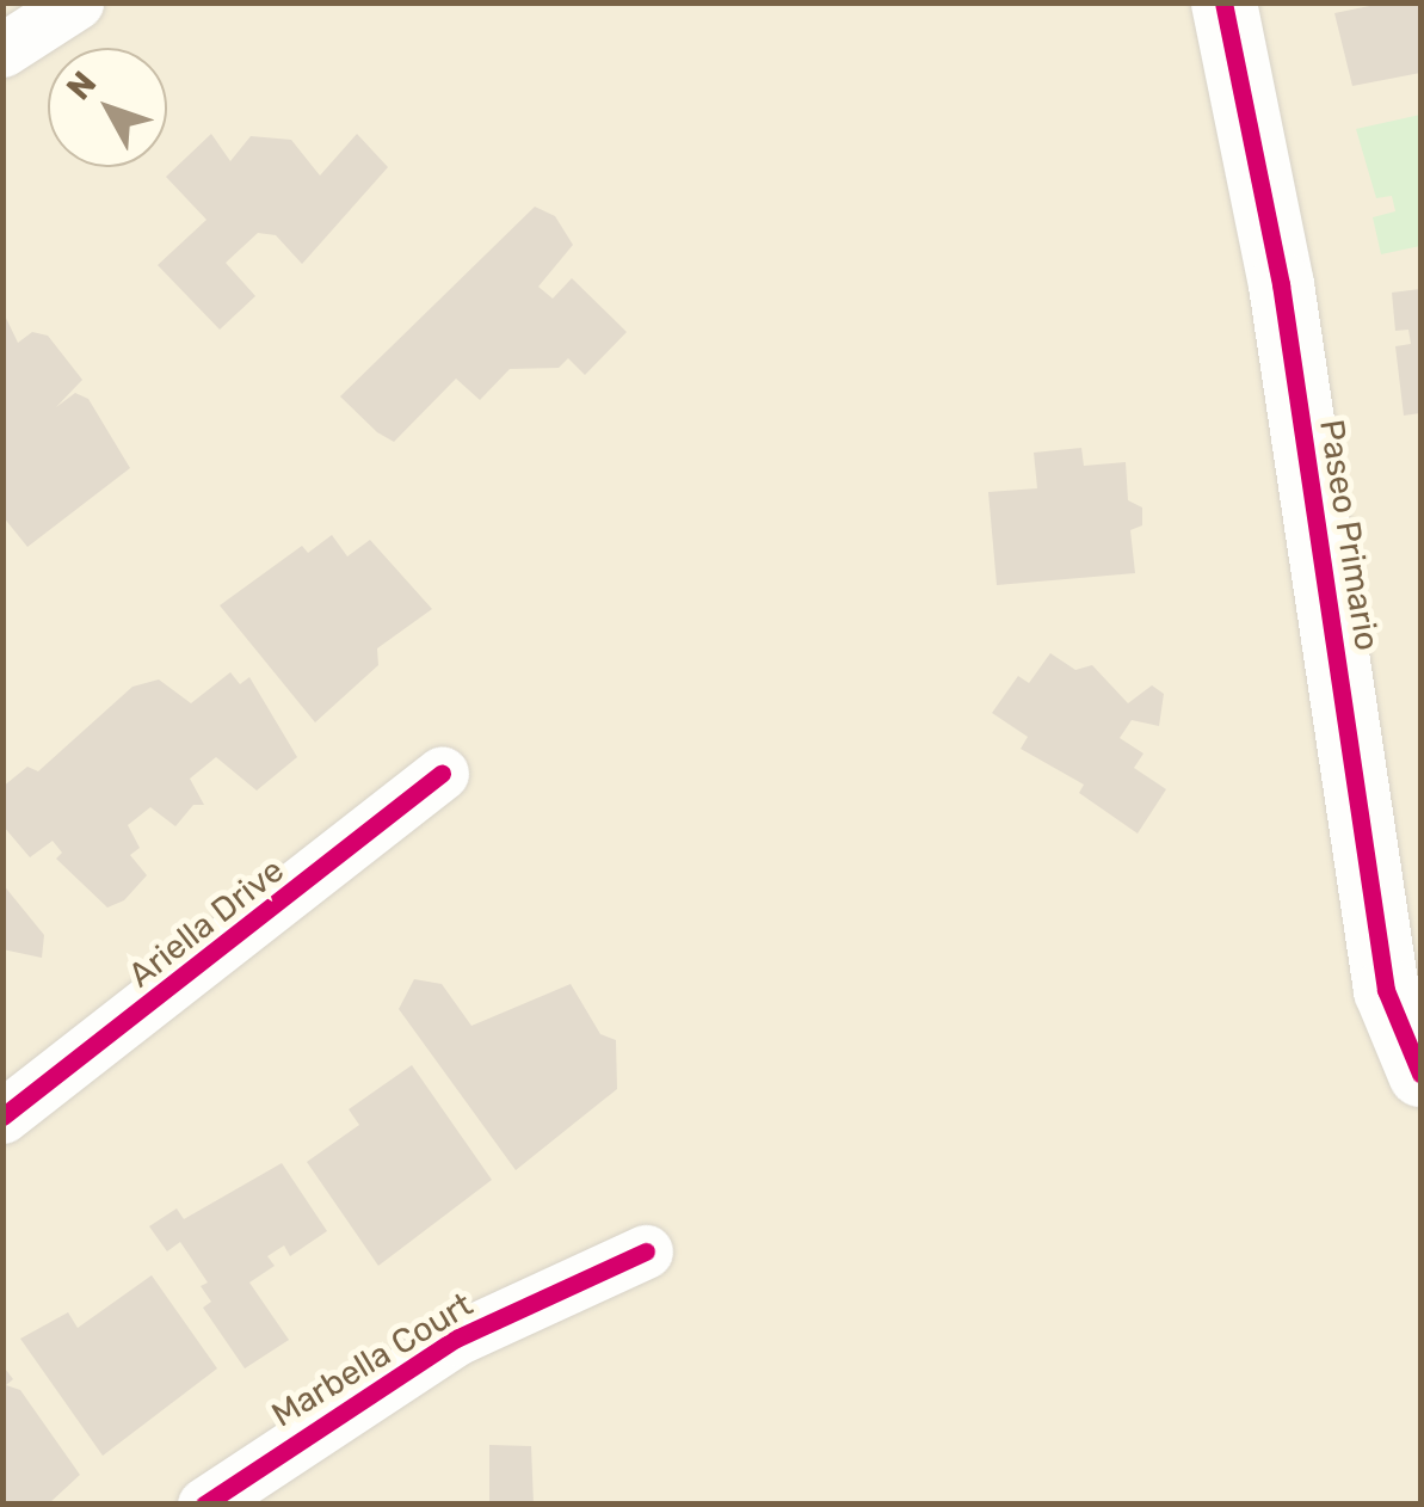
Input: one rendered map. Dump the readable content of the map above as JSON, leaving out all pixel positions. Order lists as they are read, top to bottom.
{
  "streets": {
    "street": ["Paseo Primario", "Ariella Drive", "Marbella Court"]
  },
  "north": "top left"
}
